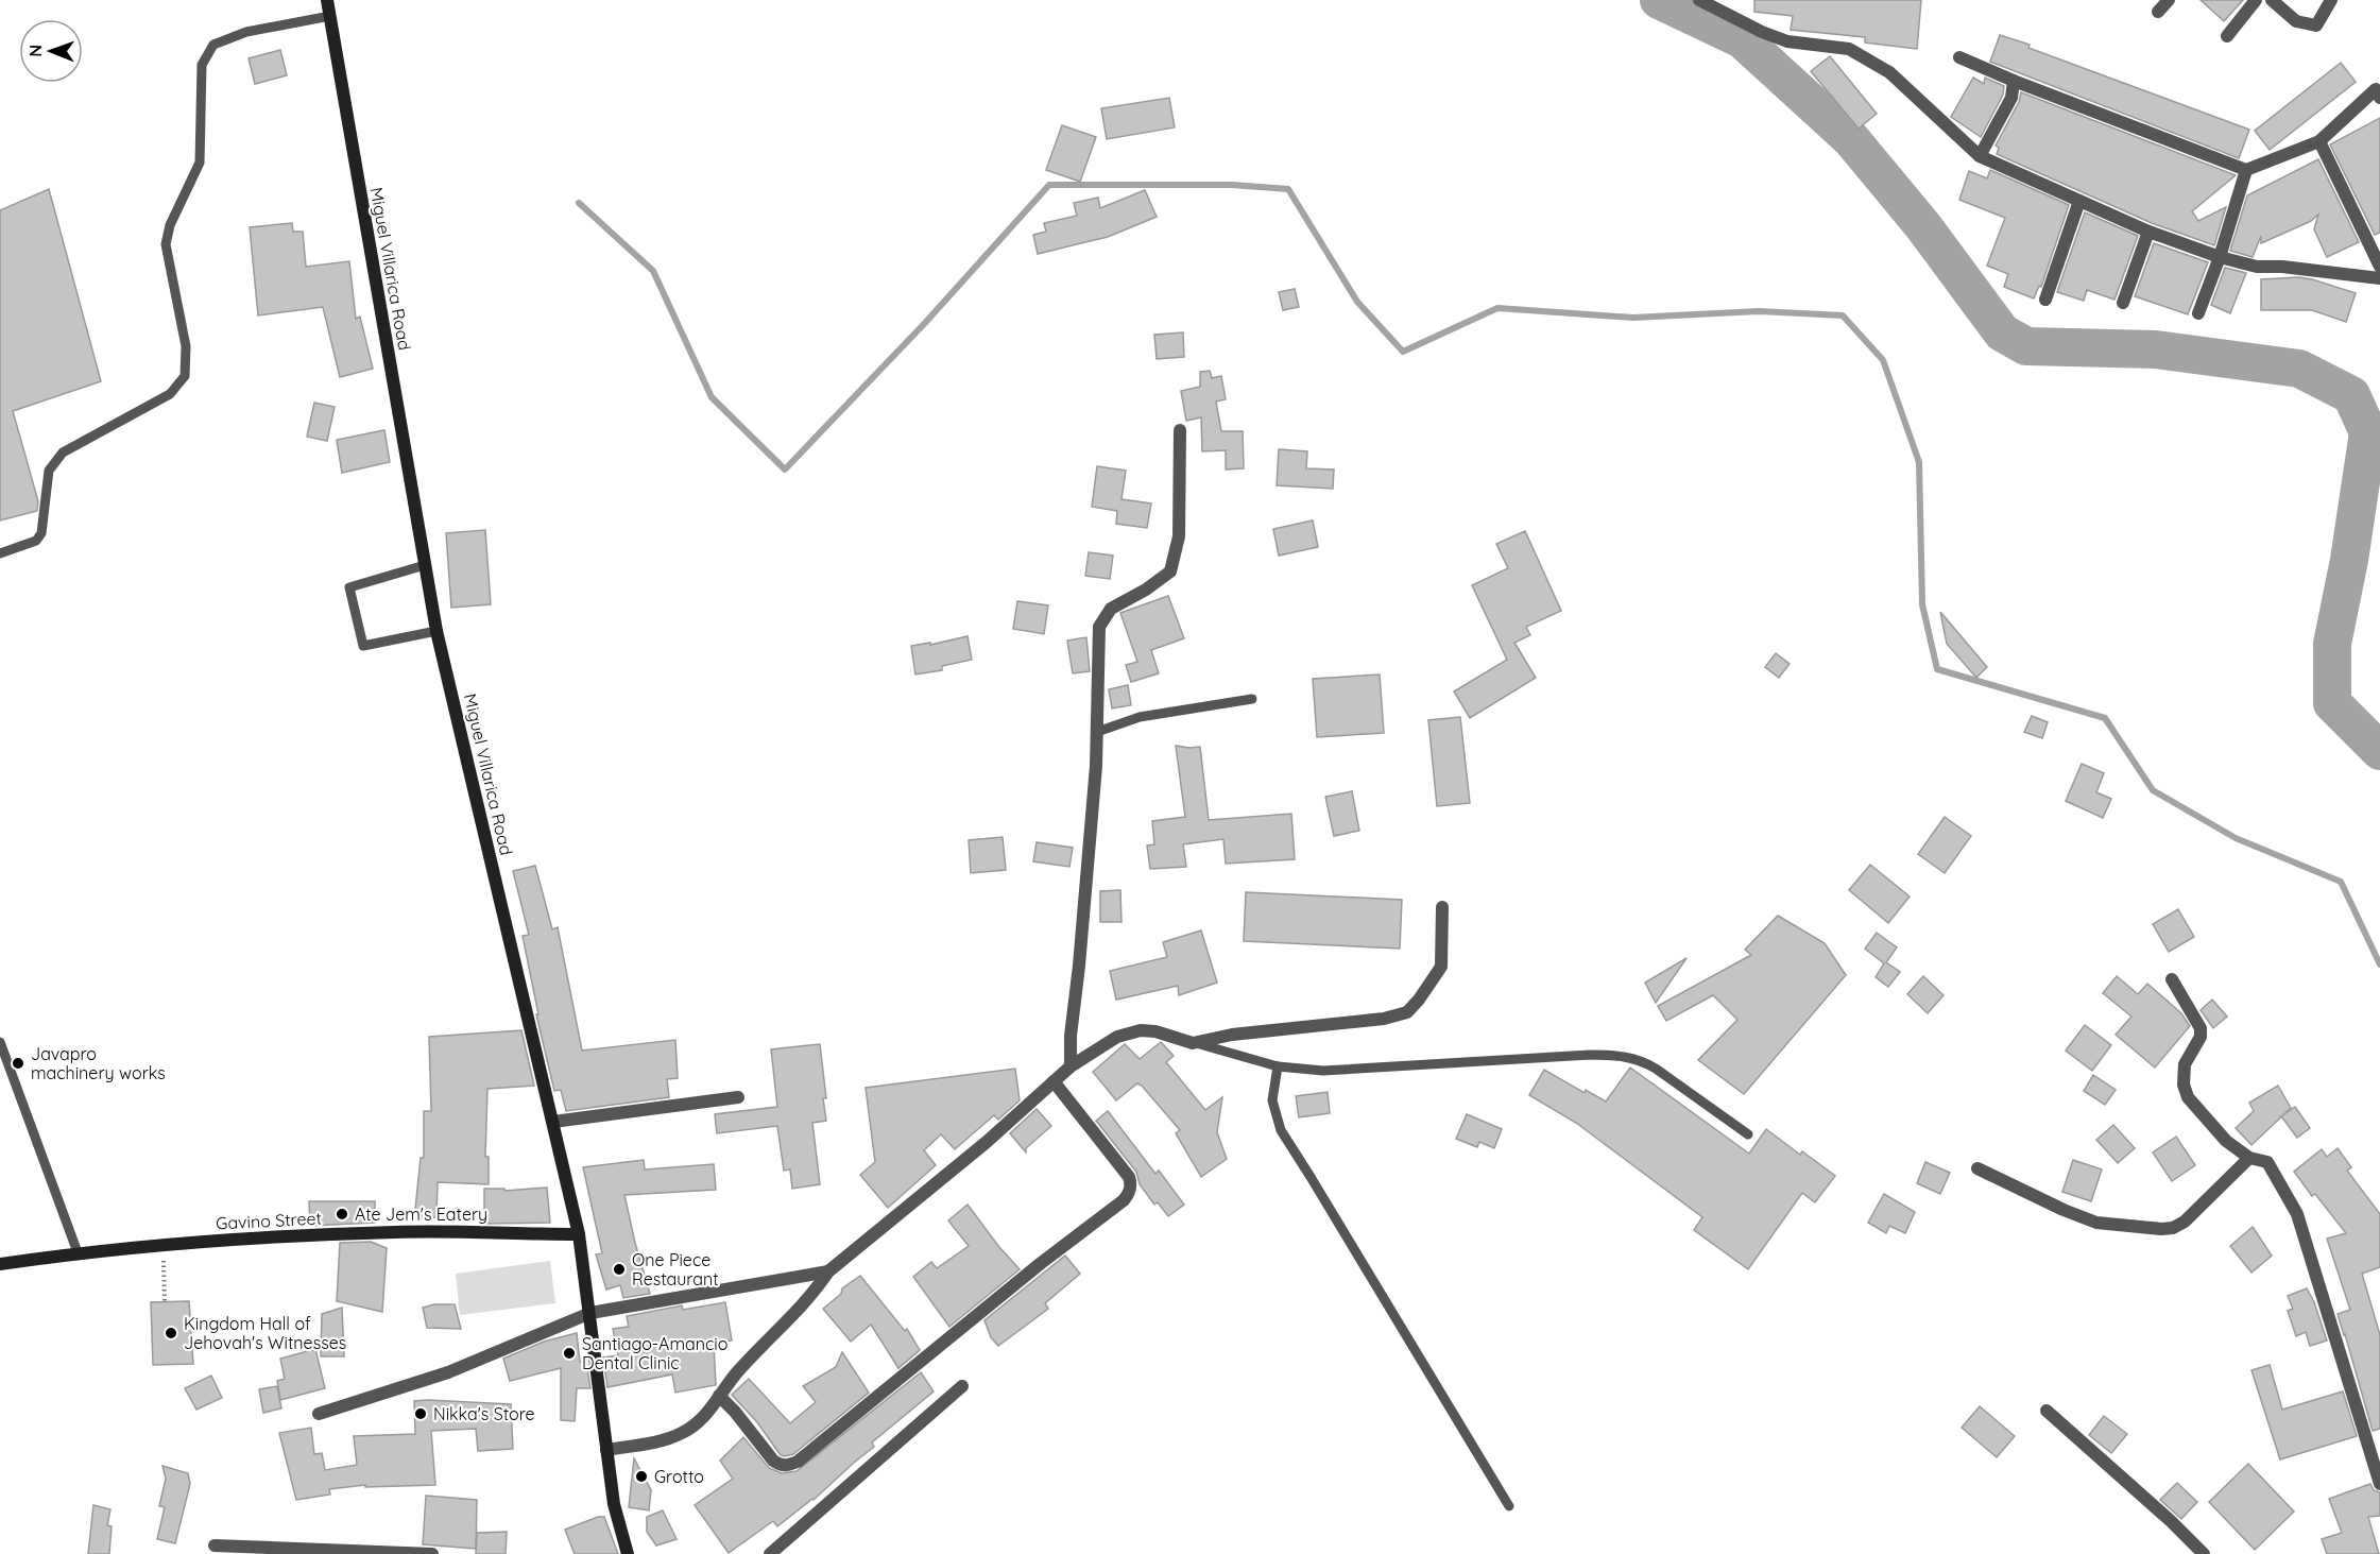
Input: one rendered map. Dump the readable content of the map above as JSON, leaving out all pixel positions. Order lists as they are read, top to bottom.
{
  "streets": {
    "main road": ["Miguel Villarica Road", "Gavino Street"]
  },
  "crossings": [
    ["Miguel Villarica Road", "Gavino Street"]
  ],
  "places": [
    "Javapro machinery works",
    "Ate Jem's Eatery",
    "One Piece Restaurant",
    "Kingdom Hall of Jehovah's Witnesses",
    "Santiago-Amancio Dental Clinic",
    "Nikka's Store",
    "Grotto"
  ],
  "north": "left"
}
